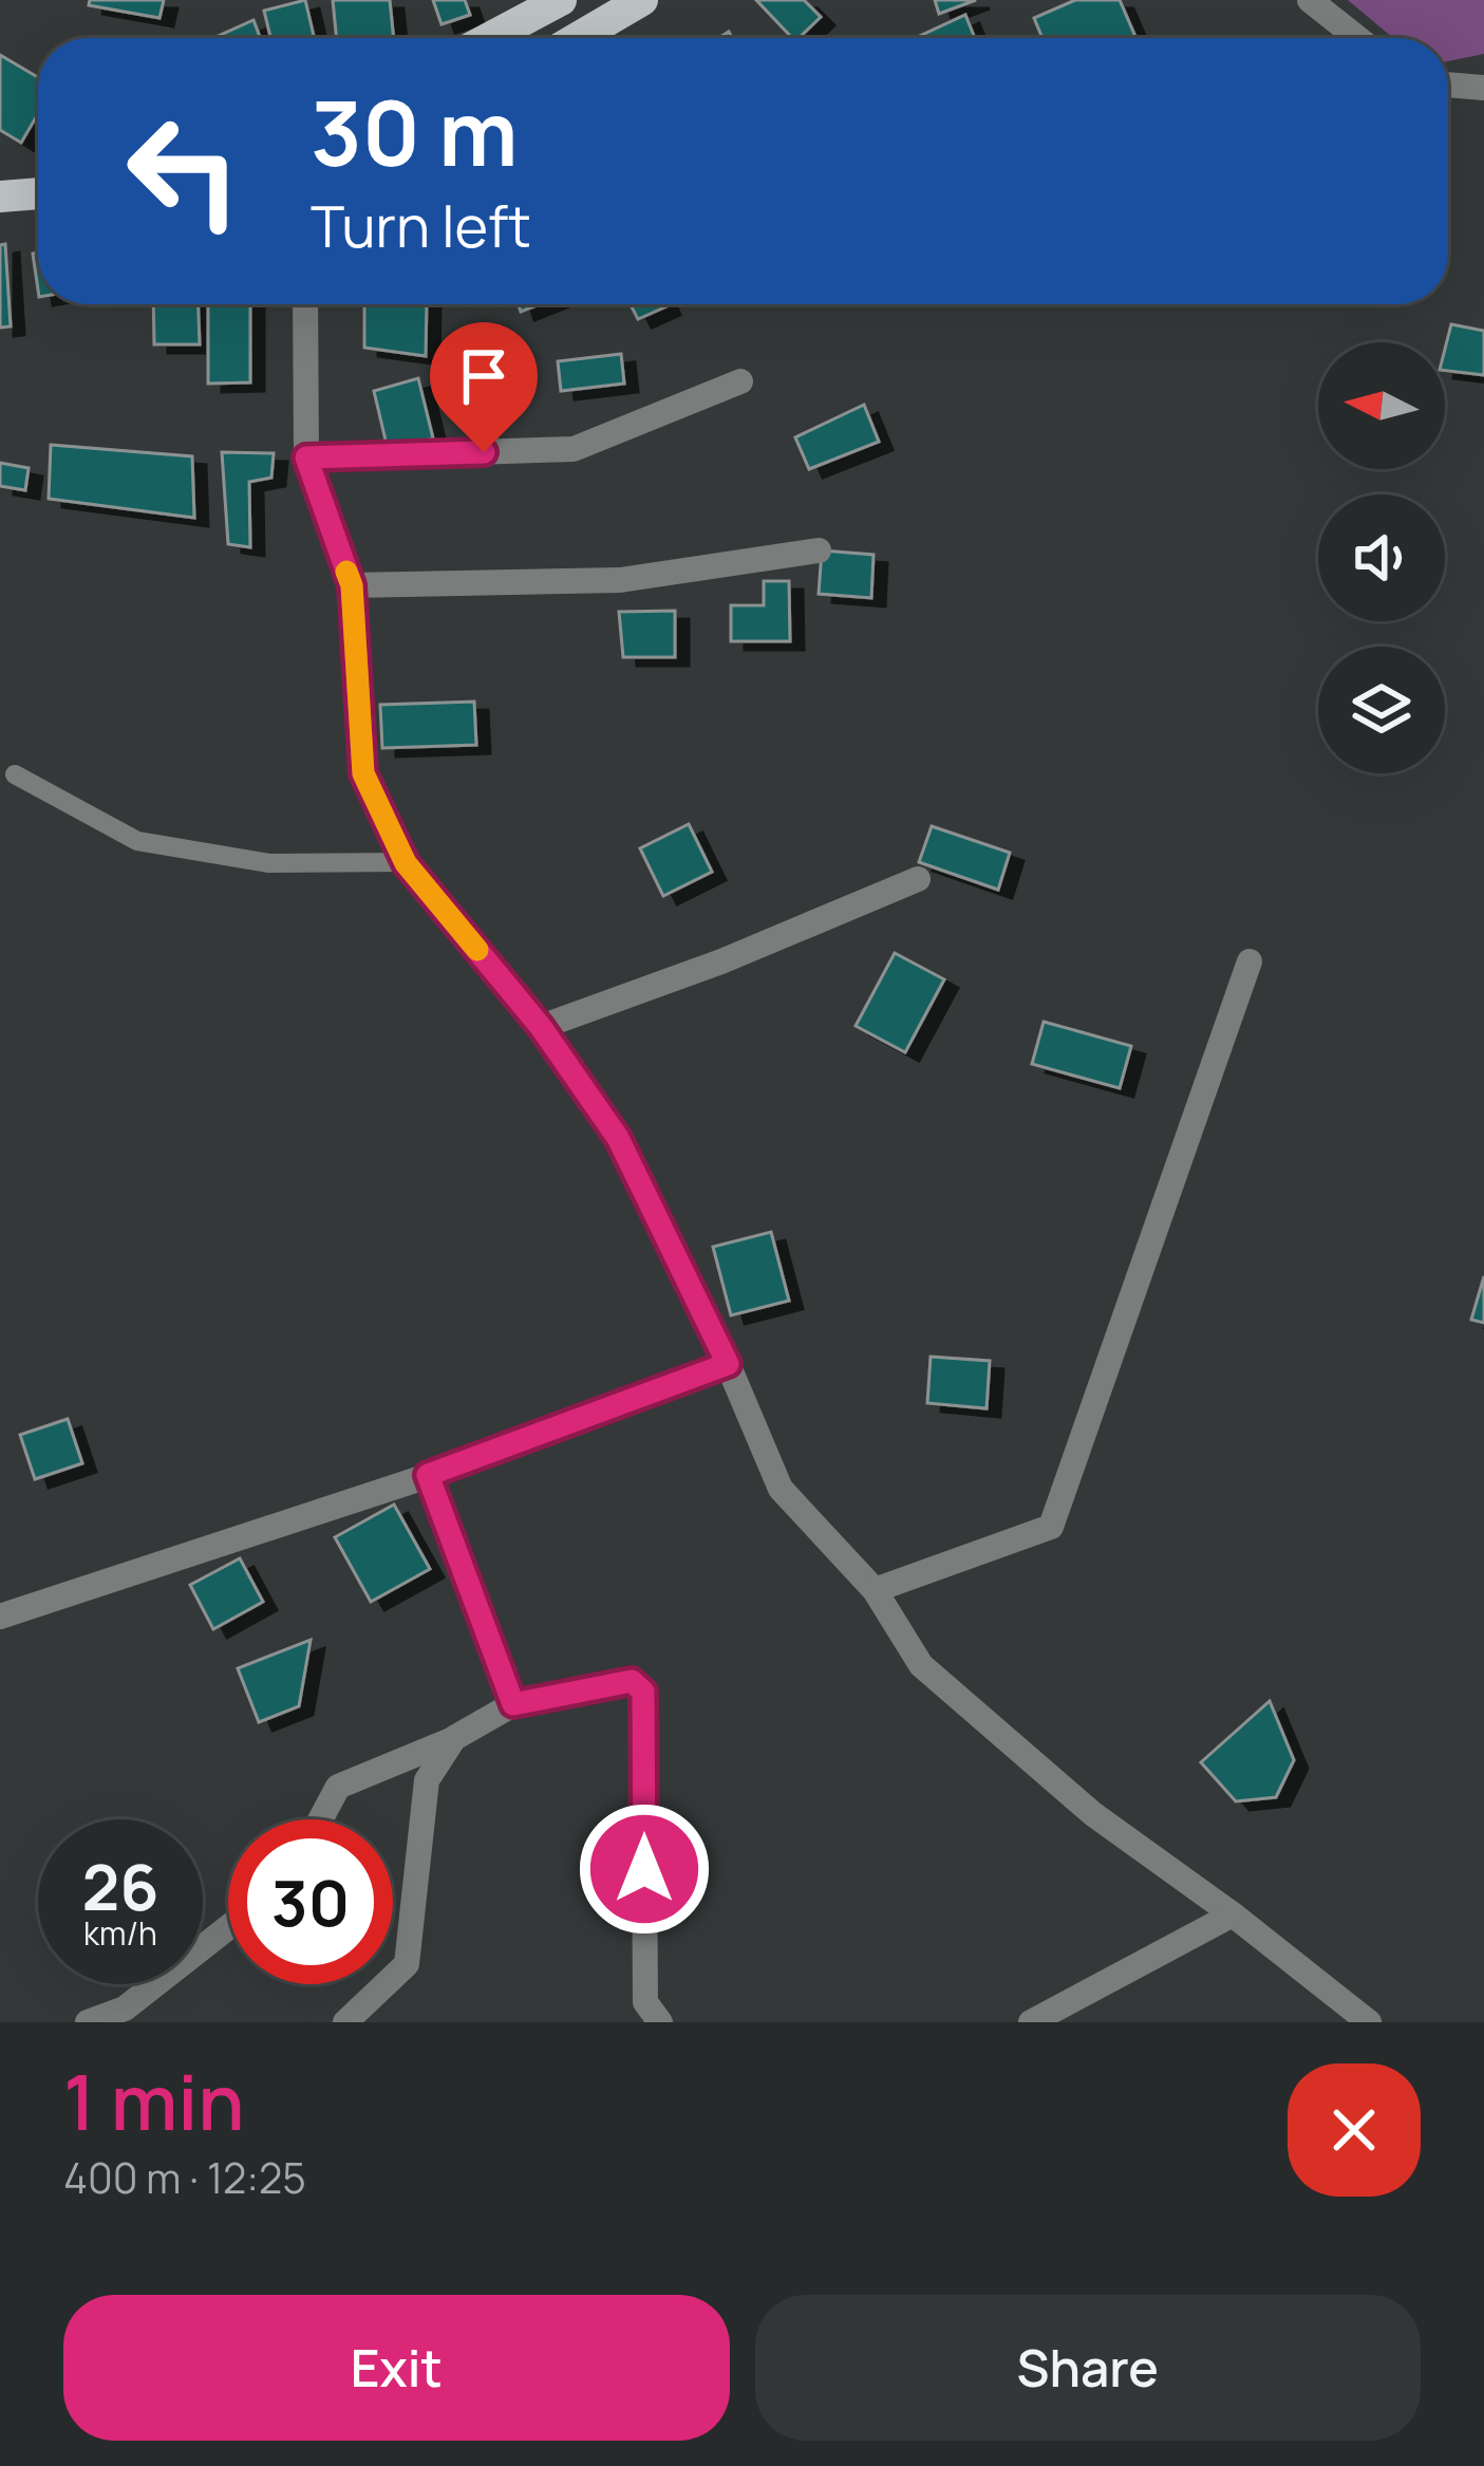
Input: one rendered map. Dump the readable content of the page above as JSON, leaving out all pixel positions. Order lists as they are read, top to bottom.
{
  "north": "left",
  "page": {
    "turn": ["30 m", "Turn left"],
    "speed": "26 km/h",
    "limit": "30",
    "heading": ["1 min", "400 m · 12:25"],
    "buttons": ["Exit", "Share"]
  }
}
